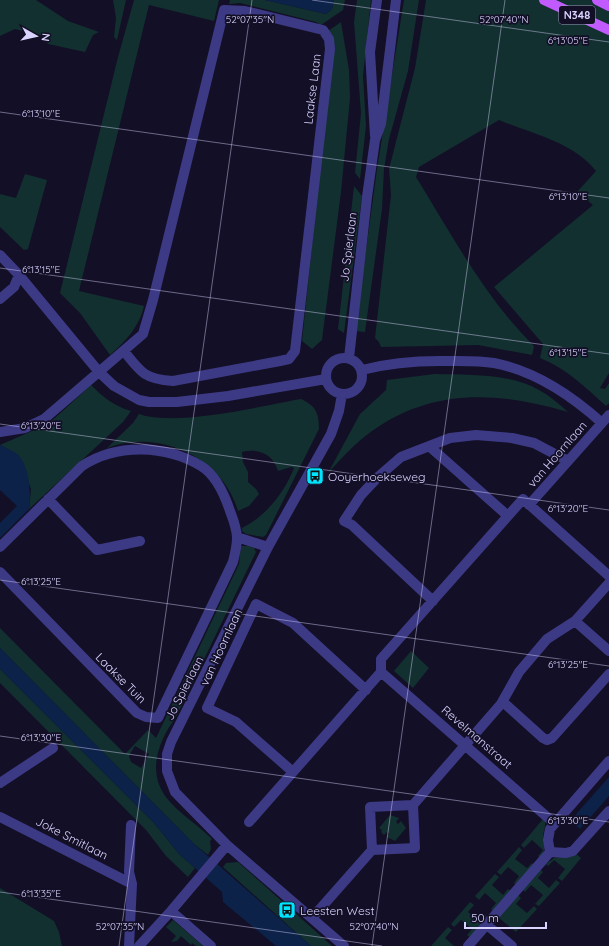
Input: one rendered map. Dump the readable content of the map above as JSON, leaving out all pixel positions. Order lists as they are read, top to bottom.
{
  "streets": {
    "main road": ["N348"],
    "street": [
      "Laakse Laan",
      "Jo Spierlaan",
      "van Hoornlaan",
      "Laakse Tuin",
      "Revelmanstraat",
      "Joke Smitlaan"
    ]
  },
  "crossings": [
    ["van Hoornlaan", "Revelmanstraat"]
  ],
  "places": {
    "bus stop": ["Ooyerhoekseweg", "Leesten West"]
  },
  "scale_bar": "50 m",
  "north": "right",
  "coordinates": [
    "52°07'35\"N",
    "52°07'40\"N",
    "6°13'05\"E",
    "6°13'10\"E",
    "6°13'15\"E",
    "6°13'20\"E",
    "6°13'25\"E",
    "6°13'30\"E",
    "6°13'35\"E"
  ]
}
